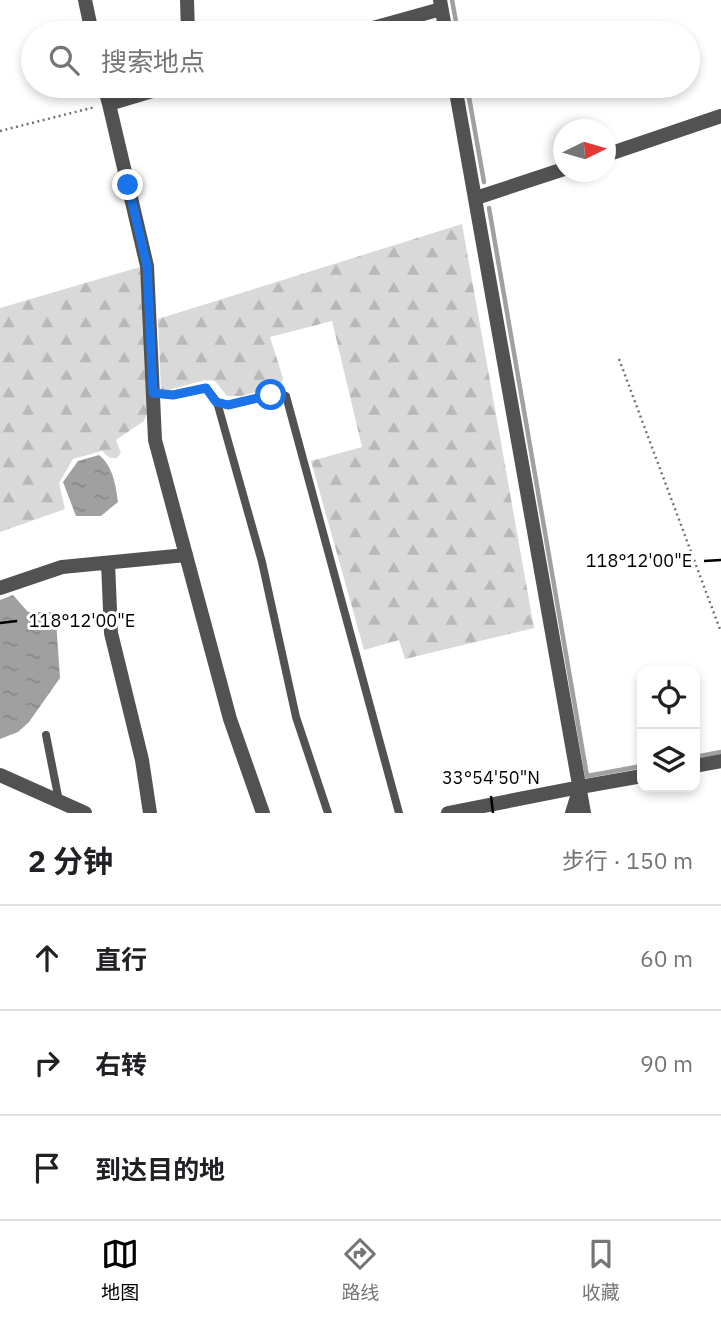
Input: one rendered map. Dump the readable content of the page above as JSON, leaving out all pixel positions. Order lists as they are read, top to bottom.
{
  "north": "right",
  "page": {
    "search": "搜索地点",
    "heading": ["2 分钟", "步行 · 150 m"],
    "list": [
      ["直行", "60 m"],
      ["右转", "90 m"],
      "到达目的地"
    ],
    "nav": ["地图", "路线", "收藏"]
  },
  "coordinates": ["118°12'00\"E", "33°54'50\"N"]
}
